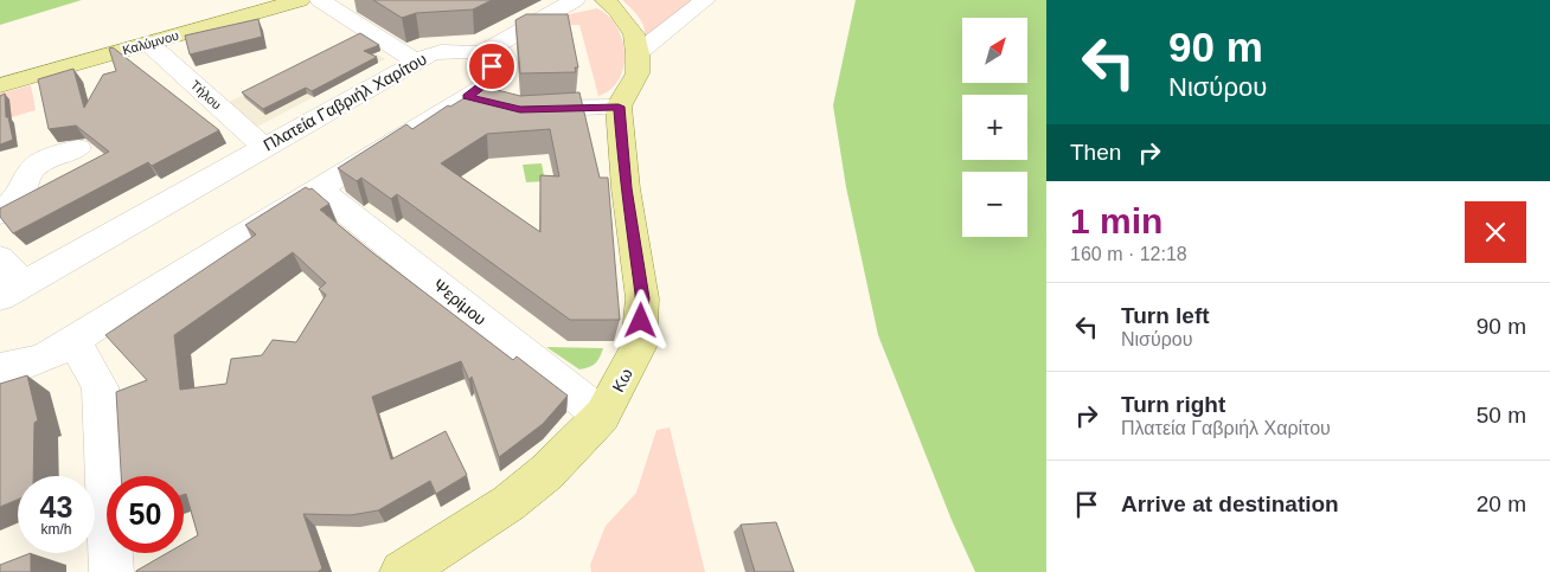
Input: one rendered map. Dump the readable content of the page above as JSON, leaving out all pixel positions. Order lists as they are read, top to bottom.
{
  "streets": {
    "main road": ["Καλύμνου", "Κω"],
    "street": ["Τήλου", "Πλατεία Γαβριήλ Χαρίτου", "Ψερίμου"]
  },
  "crossings": [
    ["Καλύμνου", "Τήλου"],
    ["Τήλου", "Πλατεία Γαβριήλ Χαρίτου"],
    ["Ψερίμου", "Κω"]
  ],
  "north": "top right",
  "page": {
    "turn": ["90 m", "Νισύρου"],
    "map_buttons": ["+", "−"],
    "then": "Then",
    "heading": ["1 min", "160 m · 12:18"],
    "list": [
      {
        "name": "Turn left",
        "note": "Νισύρου",
        "value": "90 m"
      },
      {
        "name": "Turn right",
        "note": "Πλατεία Γαβριήλ Χαρίτου",
        "value": "50 m"
      },
      {
        "name": "Arrive at destination",
        "value": "20 m"
      }
    ],
    "speed": "43 km/h",
    "limit": "50"
  }
}
